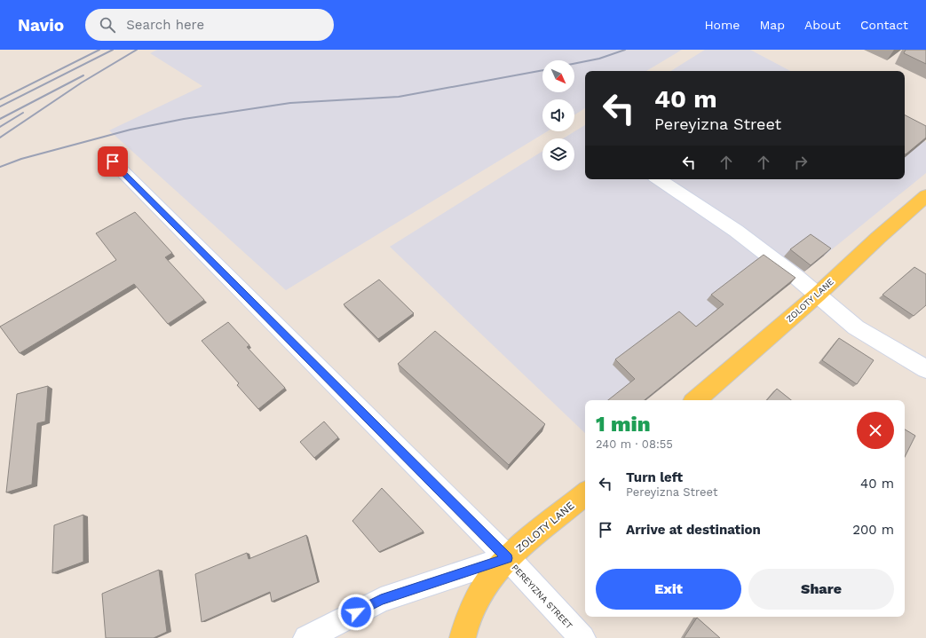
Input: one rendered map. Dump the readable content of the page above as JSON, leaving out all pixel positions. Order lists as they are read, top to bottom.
{
  "streets": {
    "main road": ["ZOLOTY LANE"],
    "street": ["PEREYIZNA STREET"]
  },
  "crossings": [
    ["ZOLOTY LANE", "PEREYIZNA STREET"]
  ],
  "north": "bottom right",
  "page": {
    "header": "Navio",
    "search": "Search here",
    "nav": [
      "Home",
      "Map",
      "About",
      "Contact"
    ],
    "turn": ["40 m", "Pereyizna Street"],
    "heading": ["1 min", "240 m · 08:55"],
    "list": [
      {
        "name": "Turn left",
        "note": "Pereyizna Street",
        "value": "40 m"
      },
      {
        "name": "Arrive at destination",
        "value": "200 m"
      }
    ],
    "buttons": ["Exit", "Share"]
  }
}
